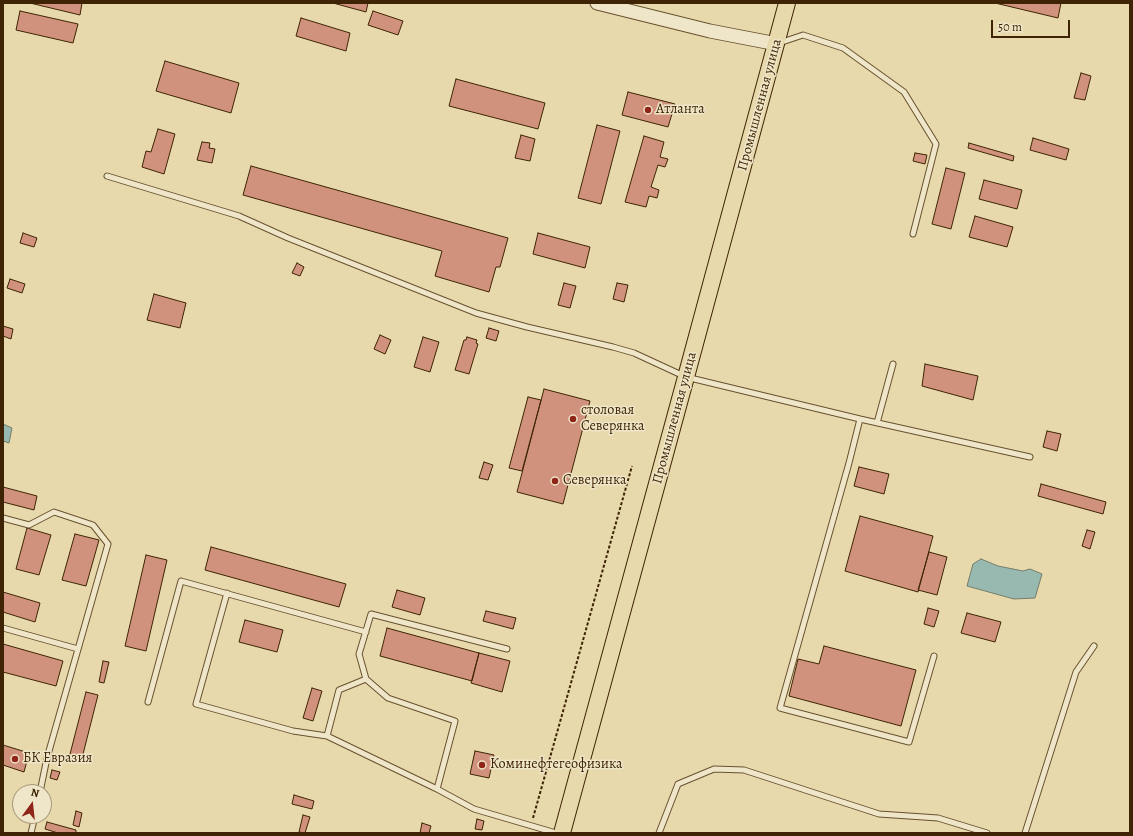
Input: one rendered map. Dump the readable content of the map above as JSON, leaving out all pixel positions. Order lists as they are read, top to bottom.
{
  "streets": {
    "main road": ["Промышленная улица"]
  },
  "places": [
    "Атланта",
    "столовая Северянка",
    "Северянка",
    "БК Евразия",
    "Коминефтегеофизика"
  ],
  "scale_bar": "50 m",
  "north": "top"
}
